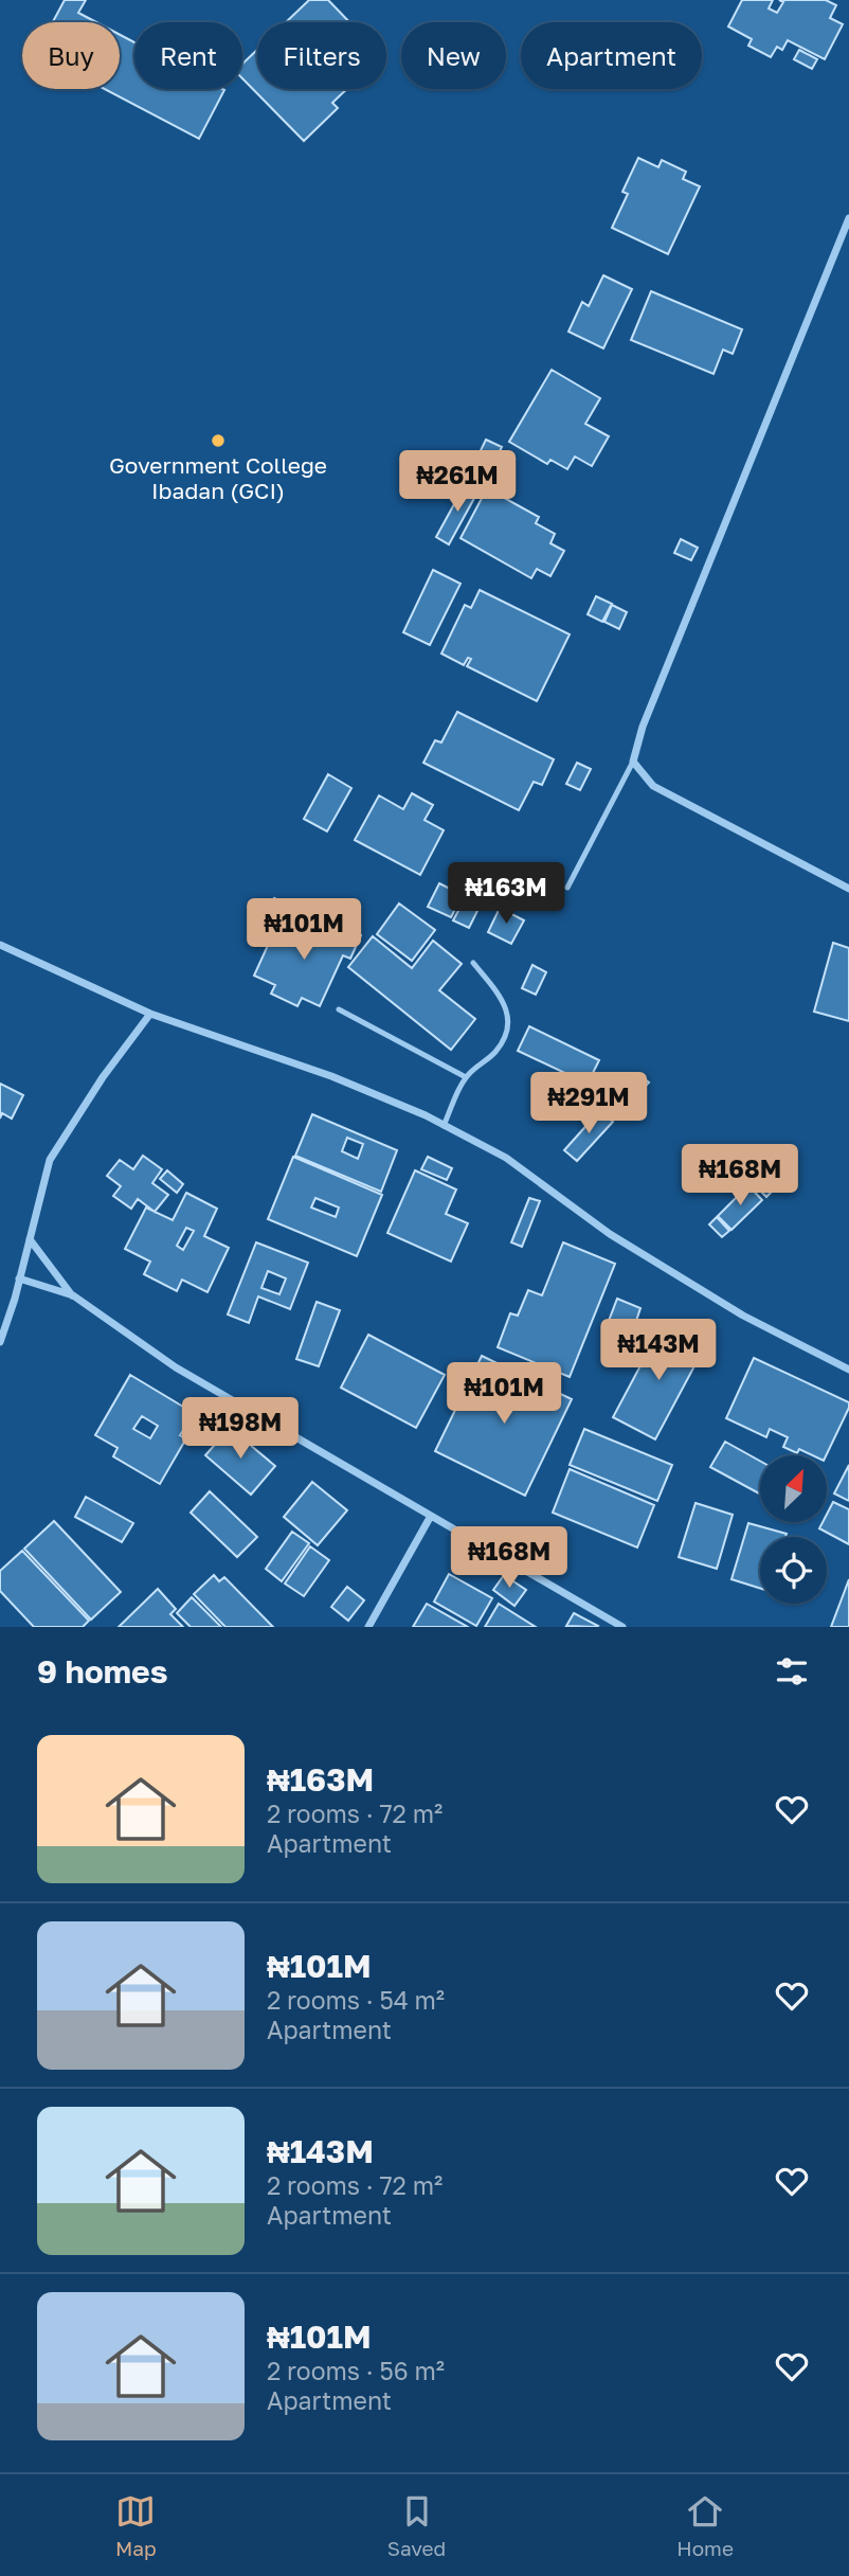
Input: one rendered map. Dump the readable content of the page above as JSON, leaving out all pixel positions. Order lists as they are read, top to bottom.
{
  "places": ["Government College Ibadan (GCI)"],
  "north": "top right",
  "page": {
    "chip": [
      "Buy",
      "Rent",
      "Filters",
      "New",
      "Apartment"
    ],
    "price": [
      "₦261M",
      "₦163M",
      "₦101M",
      "₦291M",
      "₦168M",
      "₦143M",
      "₦101M",
      "₦198M",
      "₦168M"
    ],
    "heading": "9 homes",
    "list": [
      {
        "name": "₦163M",
        "note": "2 rooms · 72 m² · Apartment"
      },
      {
        "name": "₦101M",
        "note": "2 rooms · 54 m² · Apartment"
      },
      {
        "name": "₦143M",
        "note": "2 rooms · 72 m² · Apartment"
      },
      {
        "name": "₦101M",
        "note": "2 rooms · 56 m² · Apartment"
      }
    ],
    "tabs": ["Map", "Saved", "Home"]
  }
}
